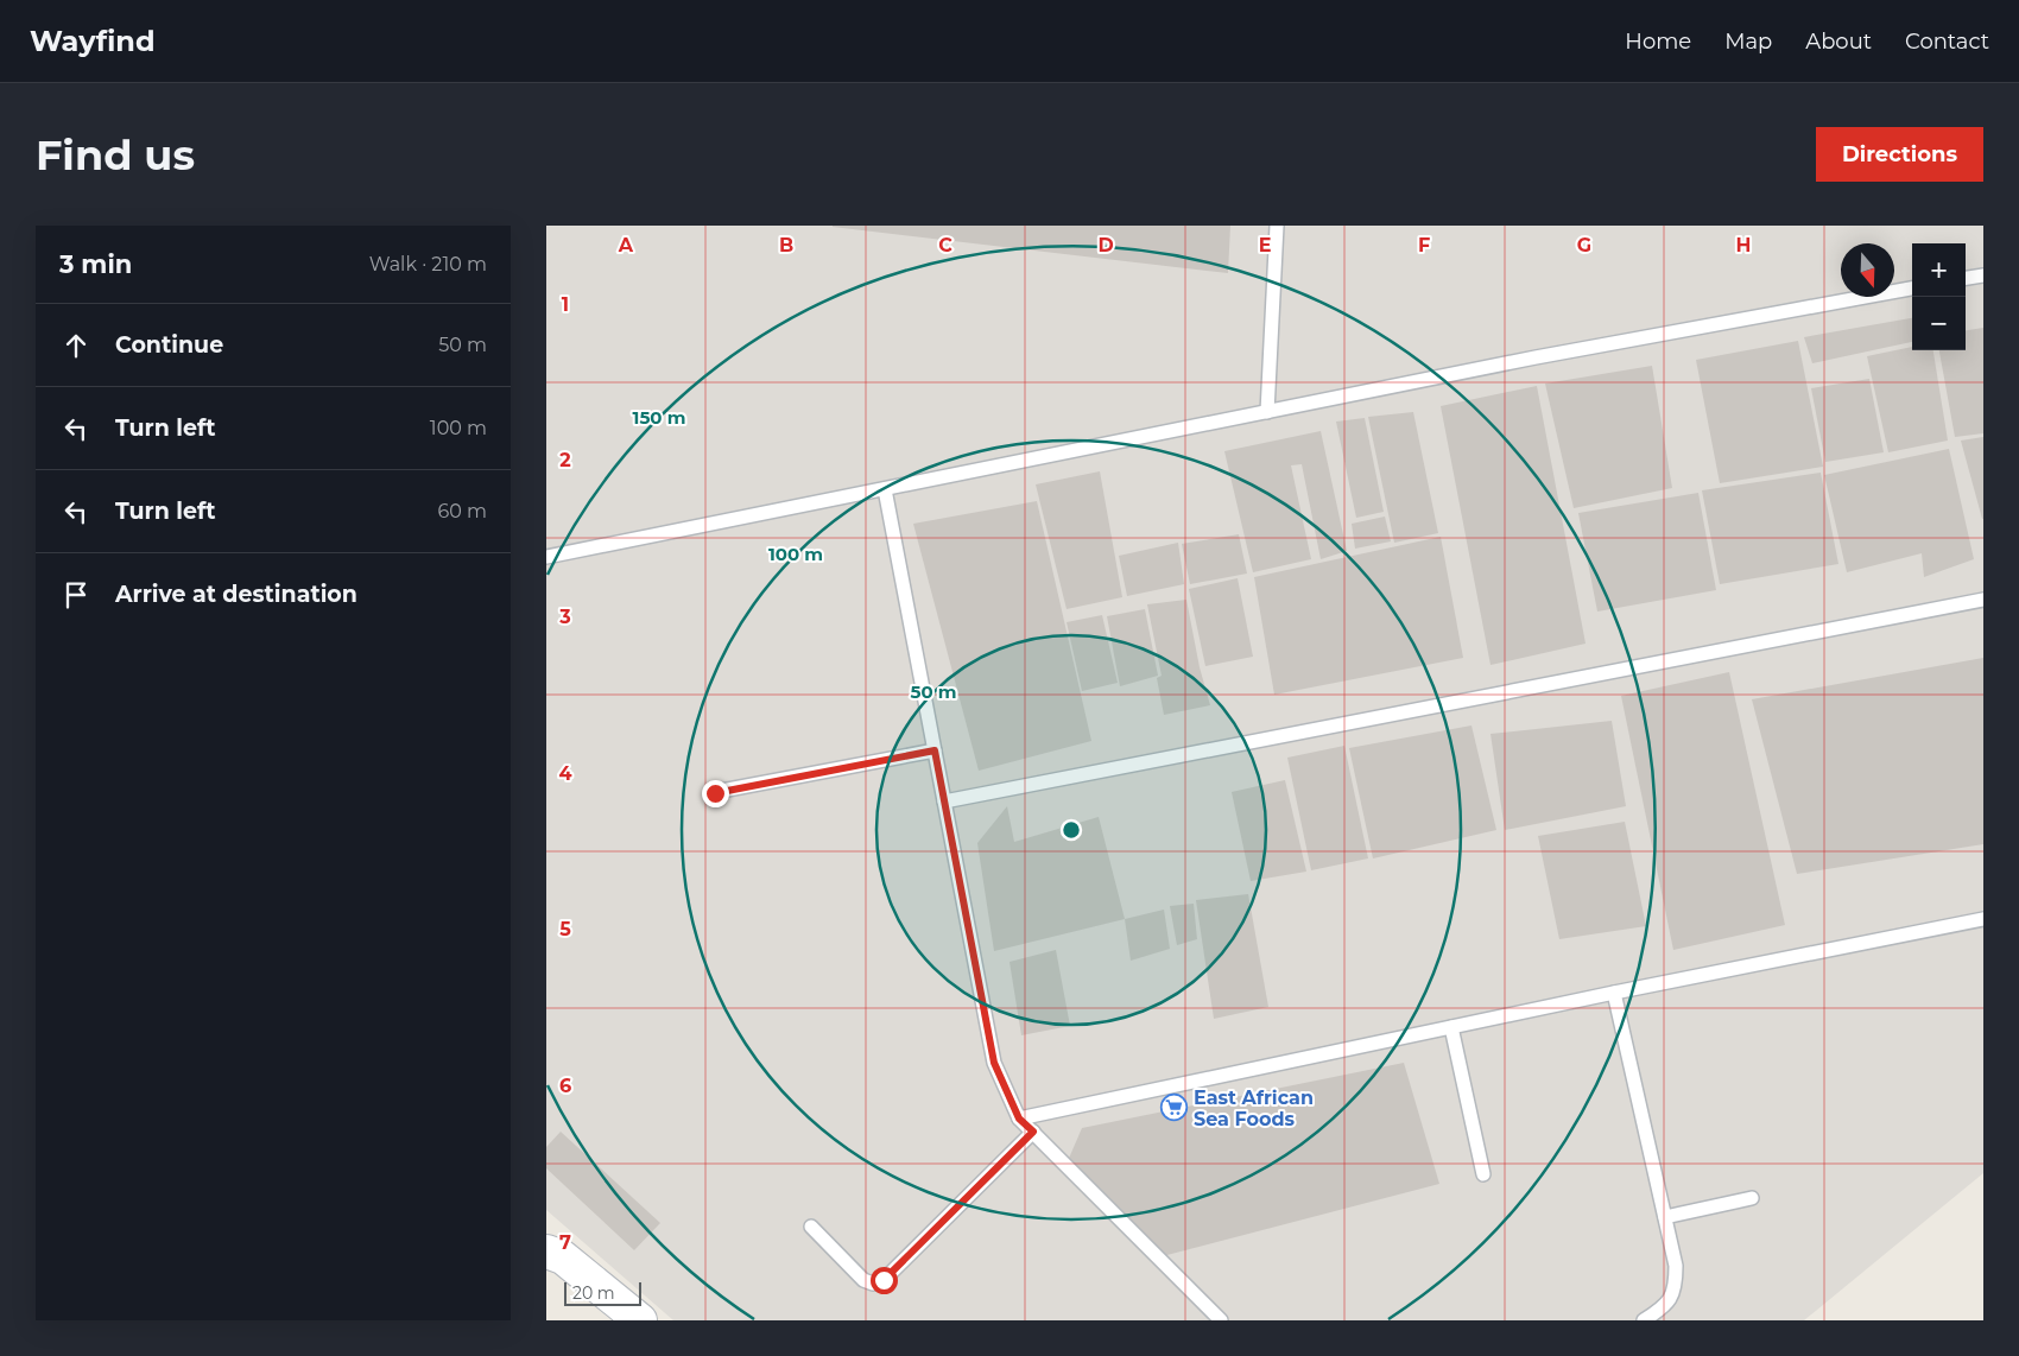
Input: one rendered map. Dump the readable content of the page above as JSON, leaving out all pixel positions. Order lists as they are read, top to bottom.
{
  "places": {
    "supermarket": ["East African Sea Foods"]
  },
  "scale_bar": "20 m",
  "north": "bottom",
  "page": {
    "header": "Wayfind",
    "nav": [
      "Home",
      "Map",
      "About",
      "Contact"
    ],
    "buttons": "Directions",
    "title": "Find us",
    "heading": ["3 min", "Walk · 210 m"],
    "map_buttons": ["+", "−"],
    "list": [
      ["Continue", "50 m"],
      ["Turn left", "100 m"],
      ["Turn left", "60 m"],
      "Arrive at destination"
    ],
    "scale": "20 m"
  },
  "grid": {
    "columns": [
      "A",
      "B",
      "C",
      "D",
      "E",
      "F",
      "G",
      "H"
    ],
    "rows": [
      "1",
      "2",
      "3",
      "4",
      "5",
      "6",
      "7"
    ]
  },
  "rings": ["150 m", "100 m", "50 m"]
}
